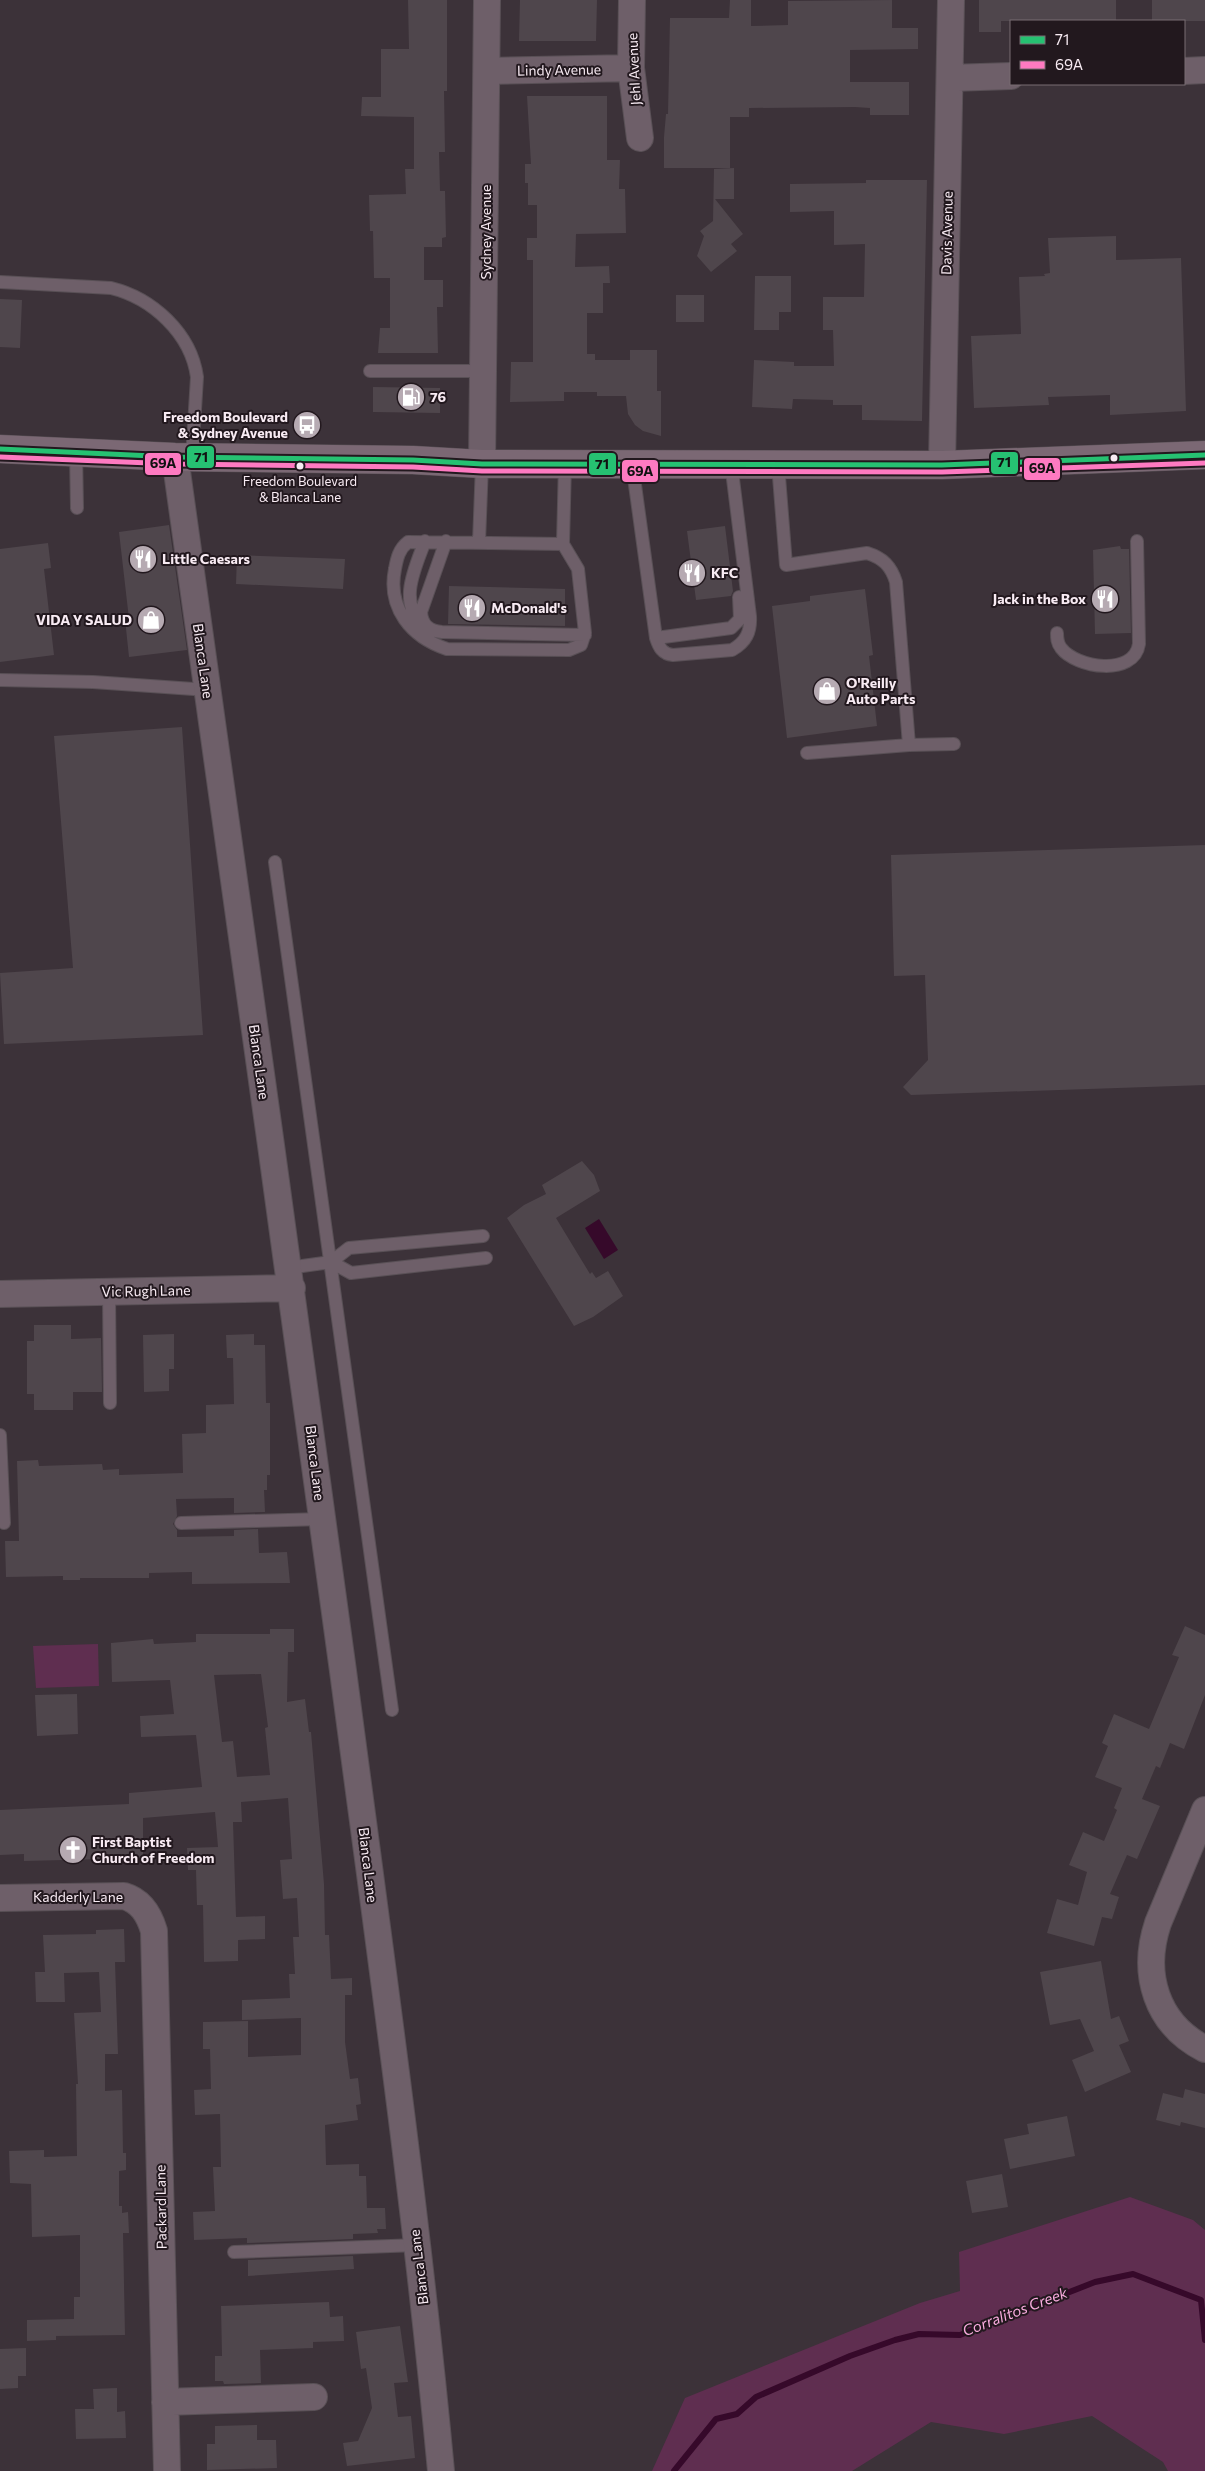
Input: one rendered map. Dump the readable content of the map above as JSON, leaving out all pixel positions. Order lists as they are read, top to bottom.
{
  "streets": {
    "street": [
      "Jehl Avenue",
      "Lindy Avenue",
      "Sydney Avenue",
      "Davis Avenue",
      "Blanca Lane",
      "Vic Rugh Lane",
      "Kadderly Lane",
      "Packard Lane"
    ]
  },
  "crossings": [
    ["Jehl Avenue", "Lindy Avenue"],
    ["Lindy Avenue", "Sydney Avenue"],
    ["Blanca Lane", "Vic Rugh Lane"],
    ["Kadderly Lane", "Packard Lane"]
  ],
  "water": ["Corralitos Creek"],
  "places": {
    "fuel station": ["76"],
    "bus stop": ["Freedom Boulevard & Sydney Avenue"],
    "other": ["Freedom Boulevard & Blanca Lane"],
    "restaurant": [
      "Little Caesars",
      "KFC",
      "Jack in the Box",
      "McDonald's"
    ],
    "shop": ["VIDA Y SALUD", "O'Reilly Auto Parts"],
    "church": ["First Baptist Church of Freedom"]
  },
  "lines": ["transit line 71", "transit line 69A"],
  "legend": ["71", "69A"]
}
